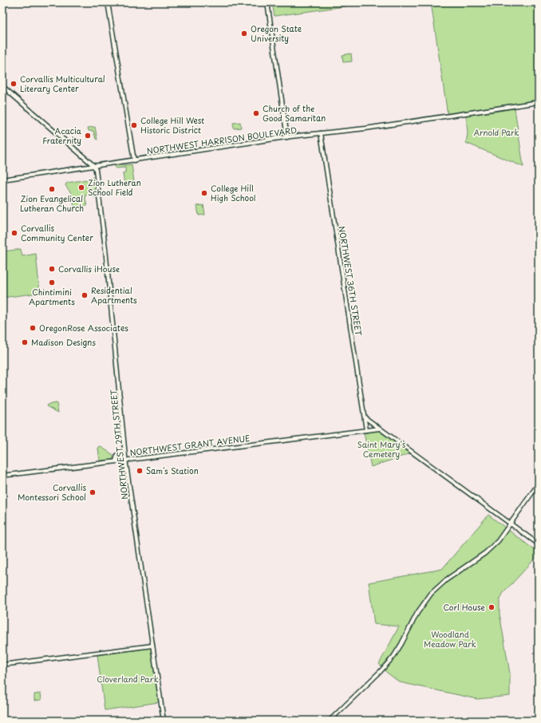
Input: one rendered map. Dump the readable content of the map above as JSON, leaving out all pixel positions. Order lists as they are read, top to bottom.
{
  "streets": {
    "street": [
      "NORTHWEST HARRISON BOULEVARD",
      "NORTHWEST 36TH STREET",
      "NORTHWEST 29TH STREET",
      "NORTHWEST GRANT AVENUE"
    ]
  },
  "crossings": [
    ["NORTHWEST HARRISON BOULEVARD", "NORTHWEST 36TH STREET"],
    ["NORTHWEST HARRISON BOULEVARD", "NORTHWEST 29TH STREET"],
    ["NORTHWEST 36TH STREET", "NORTHWEST GRANT AVENUE"],
    ["NORTHWEST 29TH STREET", "NORTHWEST GRANT AVENUE"]
  ],
  "parks": [
    "Arnold Park",
    "Saint Mary's Cemetery",
    "Woodland Meadow Park",
    "Cloverland Park"
  ],
  "places": [
    "Oregon State University",
    "Corvallis Multicultural Literary Center",
    "Church of the Good Samaritan",
    "College Hill West Historic District",
    "Acacia Fraternity",
    "Zion Lutheran School Field",
    "Zion Evangelical Lutheran Church",
    "College Hill High School",
    "Corvallis Community Center",
    "Corvallis iHouse",
    "Chintimini Apartments",
    "Residential Apartments",
    "OregonRose Associates",
    "Madison Designs",
    "Sam's Station",
    "Corvallis Montessori School",
    "Corl House"
  ]
}
